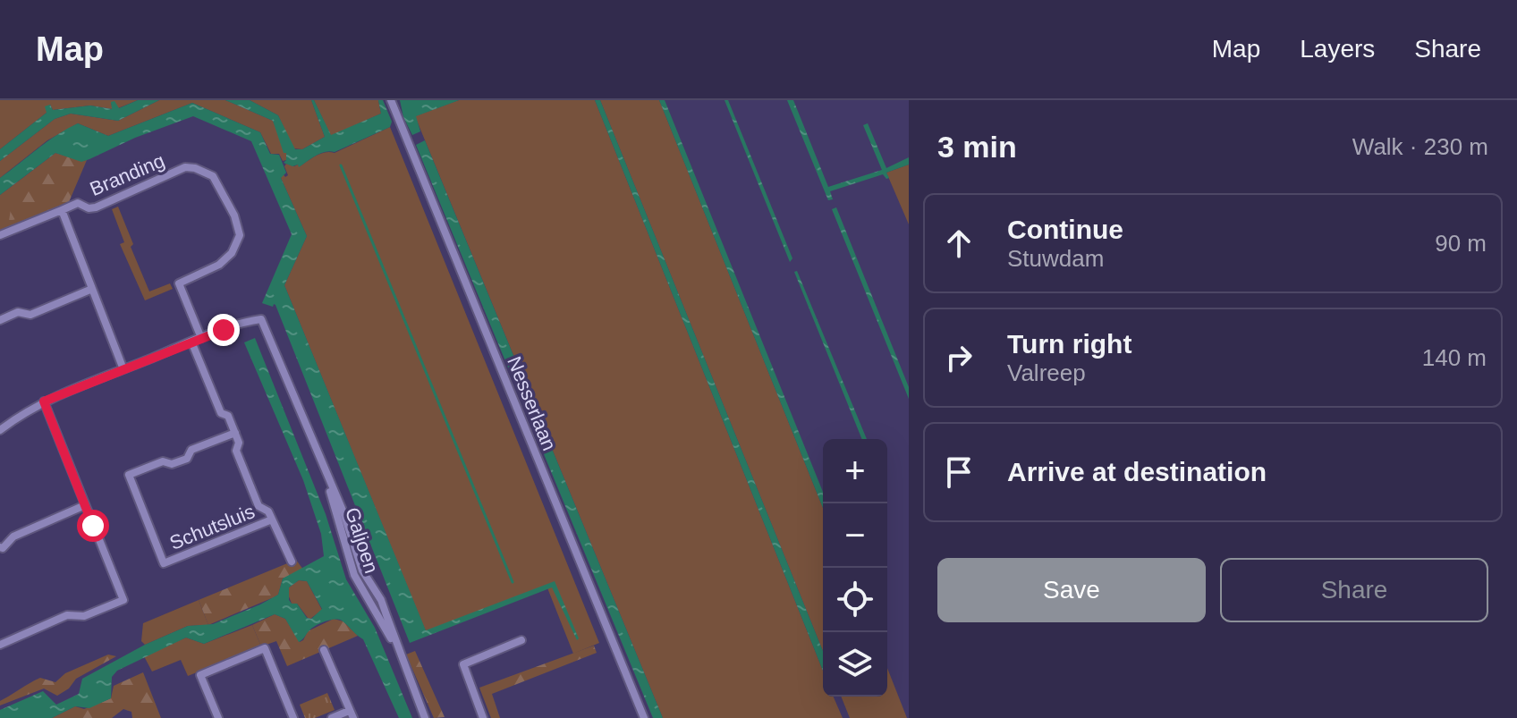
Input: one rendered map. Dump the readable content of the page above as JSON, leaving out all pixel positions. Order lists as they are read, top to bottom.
{
  "streets": {
    "street": [
      "Branding",
      "Nesserlaan",
      "Schutsluis",
      "Galjoen"
    ]
  },
  "crossings": [
    ["Branding", "Galjoen"]
  ],
  "page": {
    "header": "Map",
    "nav": ["Map", "Layers", "Share"],
    "heading": ["3 min", "Walk · 230 m"],
    "list": [
      ["Continue", "Stuwdam", "90 m"],
      ["Turn right", "Valreep", "140 m"],
      "Arrive at destination"
    ],
    "map_buttons": ["+", "−"],
    "buttons": ["Save", "Share"]
  }
}
